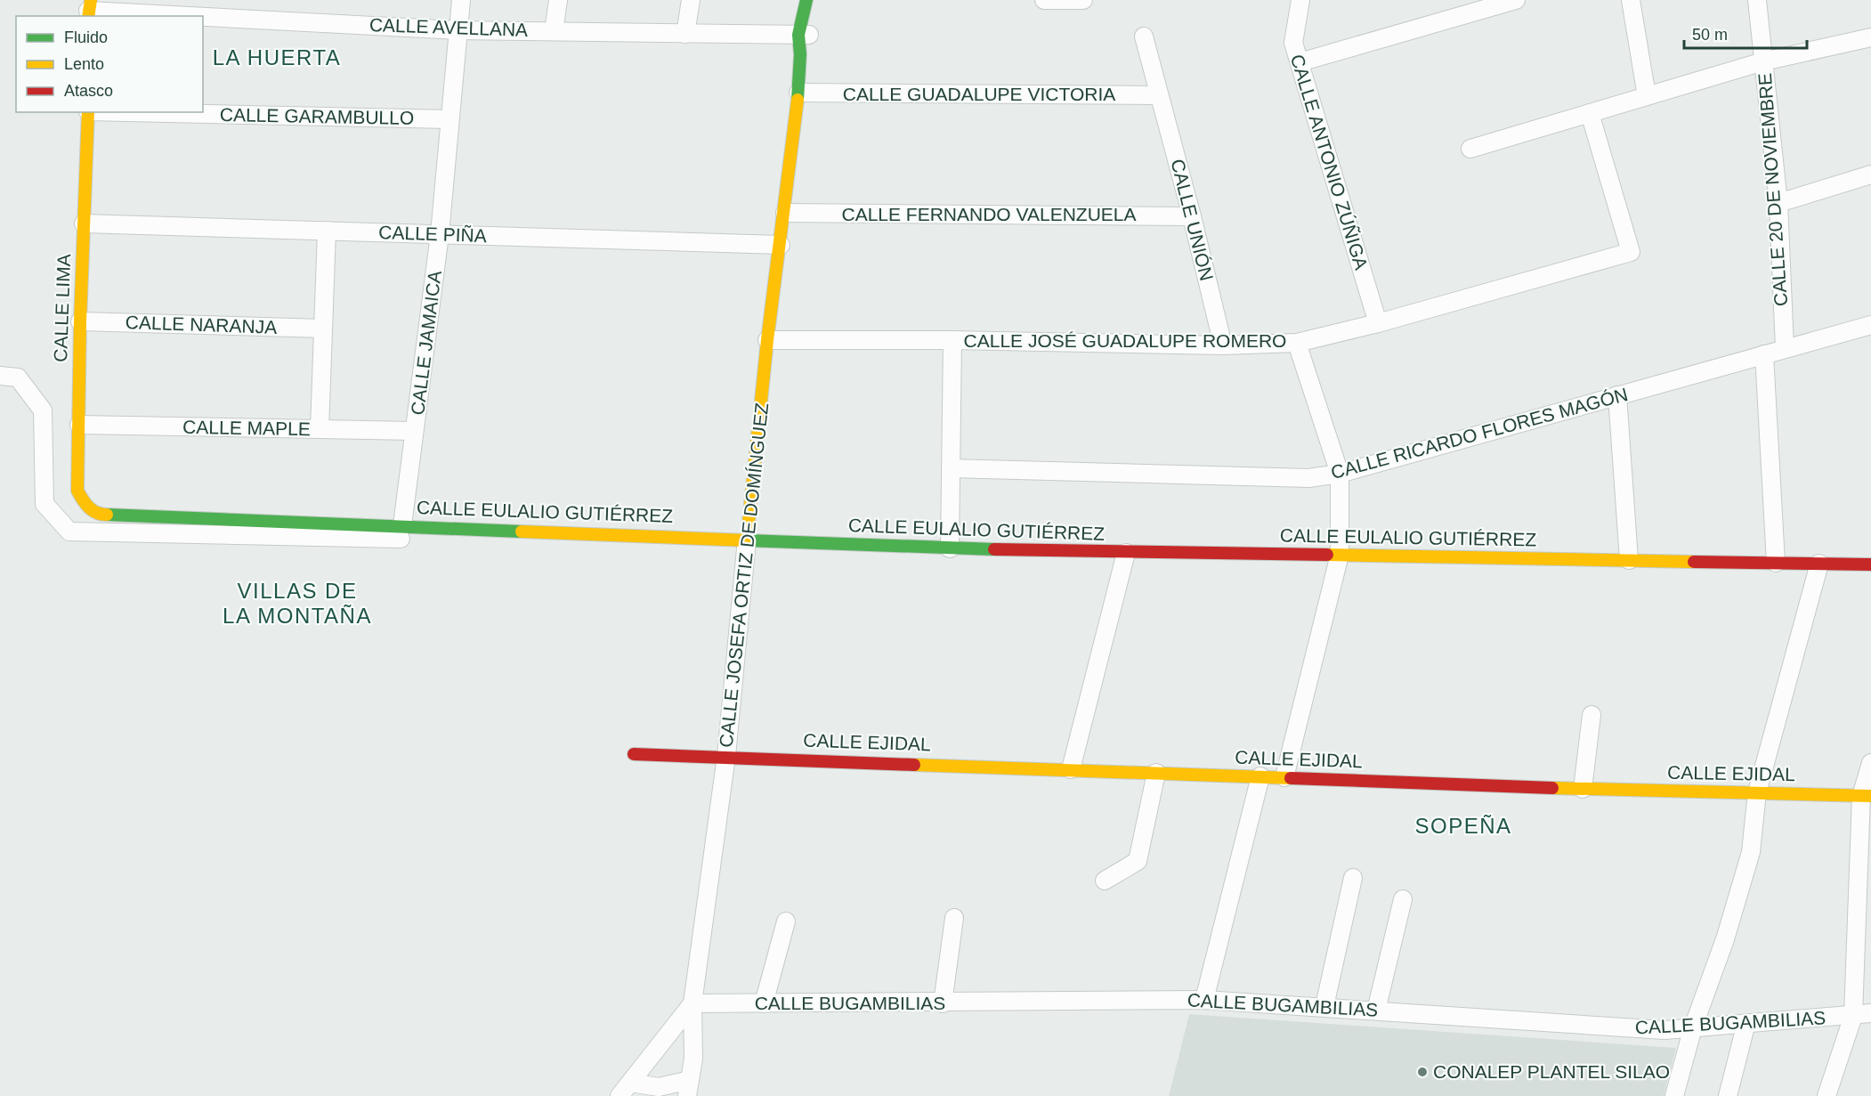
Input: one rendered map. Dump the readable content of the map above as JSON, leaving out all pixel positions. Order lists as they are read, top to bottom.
{
  "streets": {
    "street": [
      "CALLE AVELLANA",
      "CALLE GUADALUPE VICTORIA",
      "CALLE GARAMBULLO",
      "CALLE ANTONIO ZÚÑIGA",
      "CALLE 20 DE NOVIEMBRE",
      "CALLE FERNANDO VALENZUELA",
      "CALLE UNIÓN",
      "CALLE PIÑA",
      "CALLE LIMA",
      "CALLE NARANJA",
      "CALLE JOSÉ GUADALUPE ROMERO",
      "CALLE JAMAICA",
      "CALLE MAPLE",
      "CALLE RICARDO FLORES MAGÓN",
      "CALLE EULALIO GUTIÉRREZ",
      "CALLE JOSEFA ORTIZ DE DOMÍNGUEZ",
      "CALLE EJIDAL",
      "CALLE BUGAMBILIAS"
    ]
  },
  "crossings": [
    ["CALLE AVELLANA", "CALLE JAMAICA"],
    ["CALLE AVELLANA", "CALLE JOSEFA ORTIZ DE DOMÍNGUEZ"],
    ["CALLE GUADALUPE VICTORIA", "CALLE UNIÓN"],
    ["CALLE GUADALUPE VICTORIA", "CALLE JOSEFA ORTIZ DE DOMÍNGUEZ"],
    ["CALLE GARAMBULLO", "CALLE JAMAICA"],
    ["CALLE ANTONIO ZÚÑIGA", "CALLE JOSÉ GUADALUPE ROMERO"],
    ["CALLE 20 DE NOVIEMBRE", "CALLE RICARDO FLORES MAGÓN"],
    ["CALLE FERNANDO VALENZUELA", "CALLE UNIÓN"],
    ["CALLE FERNANDO VALENZUELA", "CALLE JOSEFA ORTIZ DE DOMÍNGUEZ"],
    ["CALLE UNIÓN", "CALLE JOSÉ GUADALUPE ROMERO"],
    ["CALLE PIÑA", "CALLE LIMA"],
    ["CALLE PIÑA", "CALLE JAMAICA"],
    ["CALLE PIÑA", "CALLE JOSEFA ORTIZ DE DOMÍNGUEZ"],
    ["CALLE LIMA", "CALLE NARANJA"],
    ["CALLE LIMA", "CALLE MAPLE"],
    ["CALLE LIMA", "CALLE EULALIO GUTIÉRREZ"],
    ["CALLE JOSÉ GUADALUPE ROMERO", "CALLE JOSEFA ORTIZ DE DOMÍNGUEZ"],
    ["CALLE JAMAICA", "CALLE MAPLE"],
    ["CALLE JAMAICA", "CALLE EULALIO GUTIÉRREZ"],
    ["CALLE EULALIO GUTIÉRREZ", "CALLE JOSEFA ORTIZ DE DOMÍNGUEZ"],
    ["CALLE JOSEFA ORTIZ DE DOMÍNGUEZ", "CALLE EJIDAL"],
    ["CALLE JOSEFA ORTIZ DE DOMÍNGUEZ", "CALLE BUGAMBILIAS"]
  ],
  "districts": ["LA HUERTA", "VILLAS DE LA MONTAÑA", "SOPEÑA"],
  "places": ["CONALEP PLANTEL SILAO"],
  "legend": ["Fluido", "Lento", "Atasco"],
  "scale_bar": "50 m"
}
